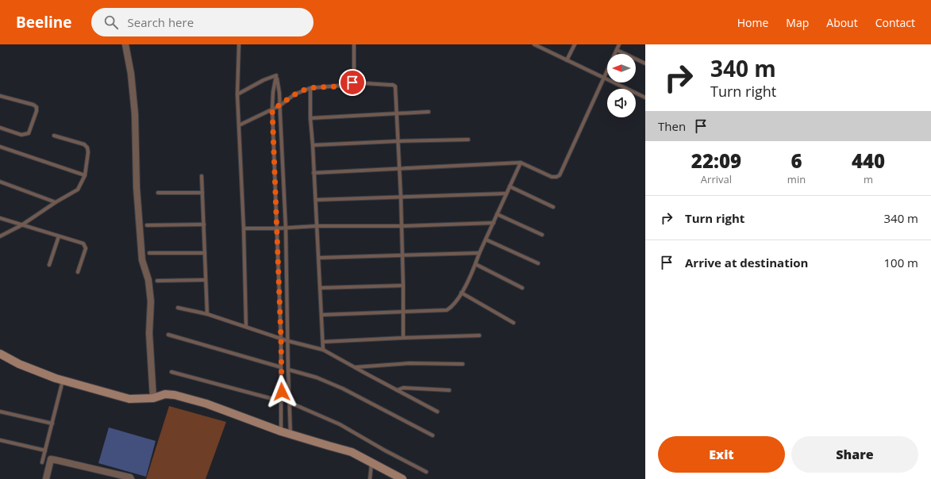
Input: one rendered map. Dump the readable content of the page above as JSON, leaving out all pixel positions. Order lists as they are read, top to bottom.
{
  "north": "left",
  "page": {
    "header": "Beeline",
    "search": "Search here",
    "nav": [
      "Home",
      "Map",
      "About",
      "Contact"
    ],
    "turn": ["340 m", "Turn right"],
    "then": "Then",
    "eta": [
      "22:09",
      "Arrival",
      "6",
      "min",
      "440",
      "m"
    ],
    "list": [
      {
        "name": "Turn right",
        "value": "340 m"
      },
      {
        "name": "Arrive at destination",
        "value": "100 m"
      }
    ],
    "buttons": ["Exit", "Share"]
  }
}
